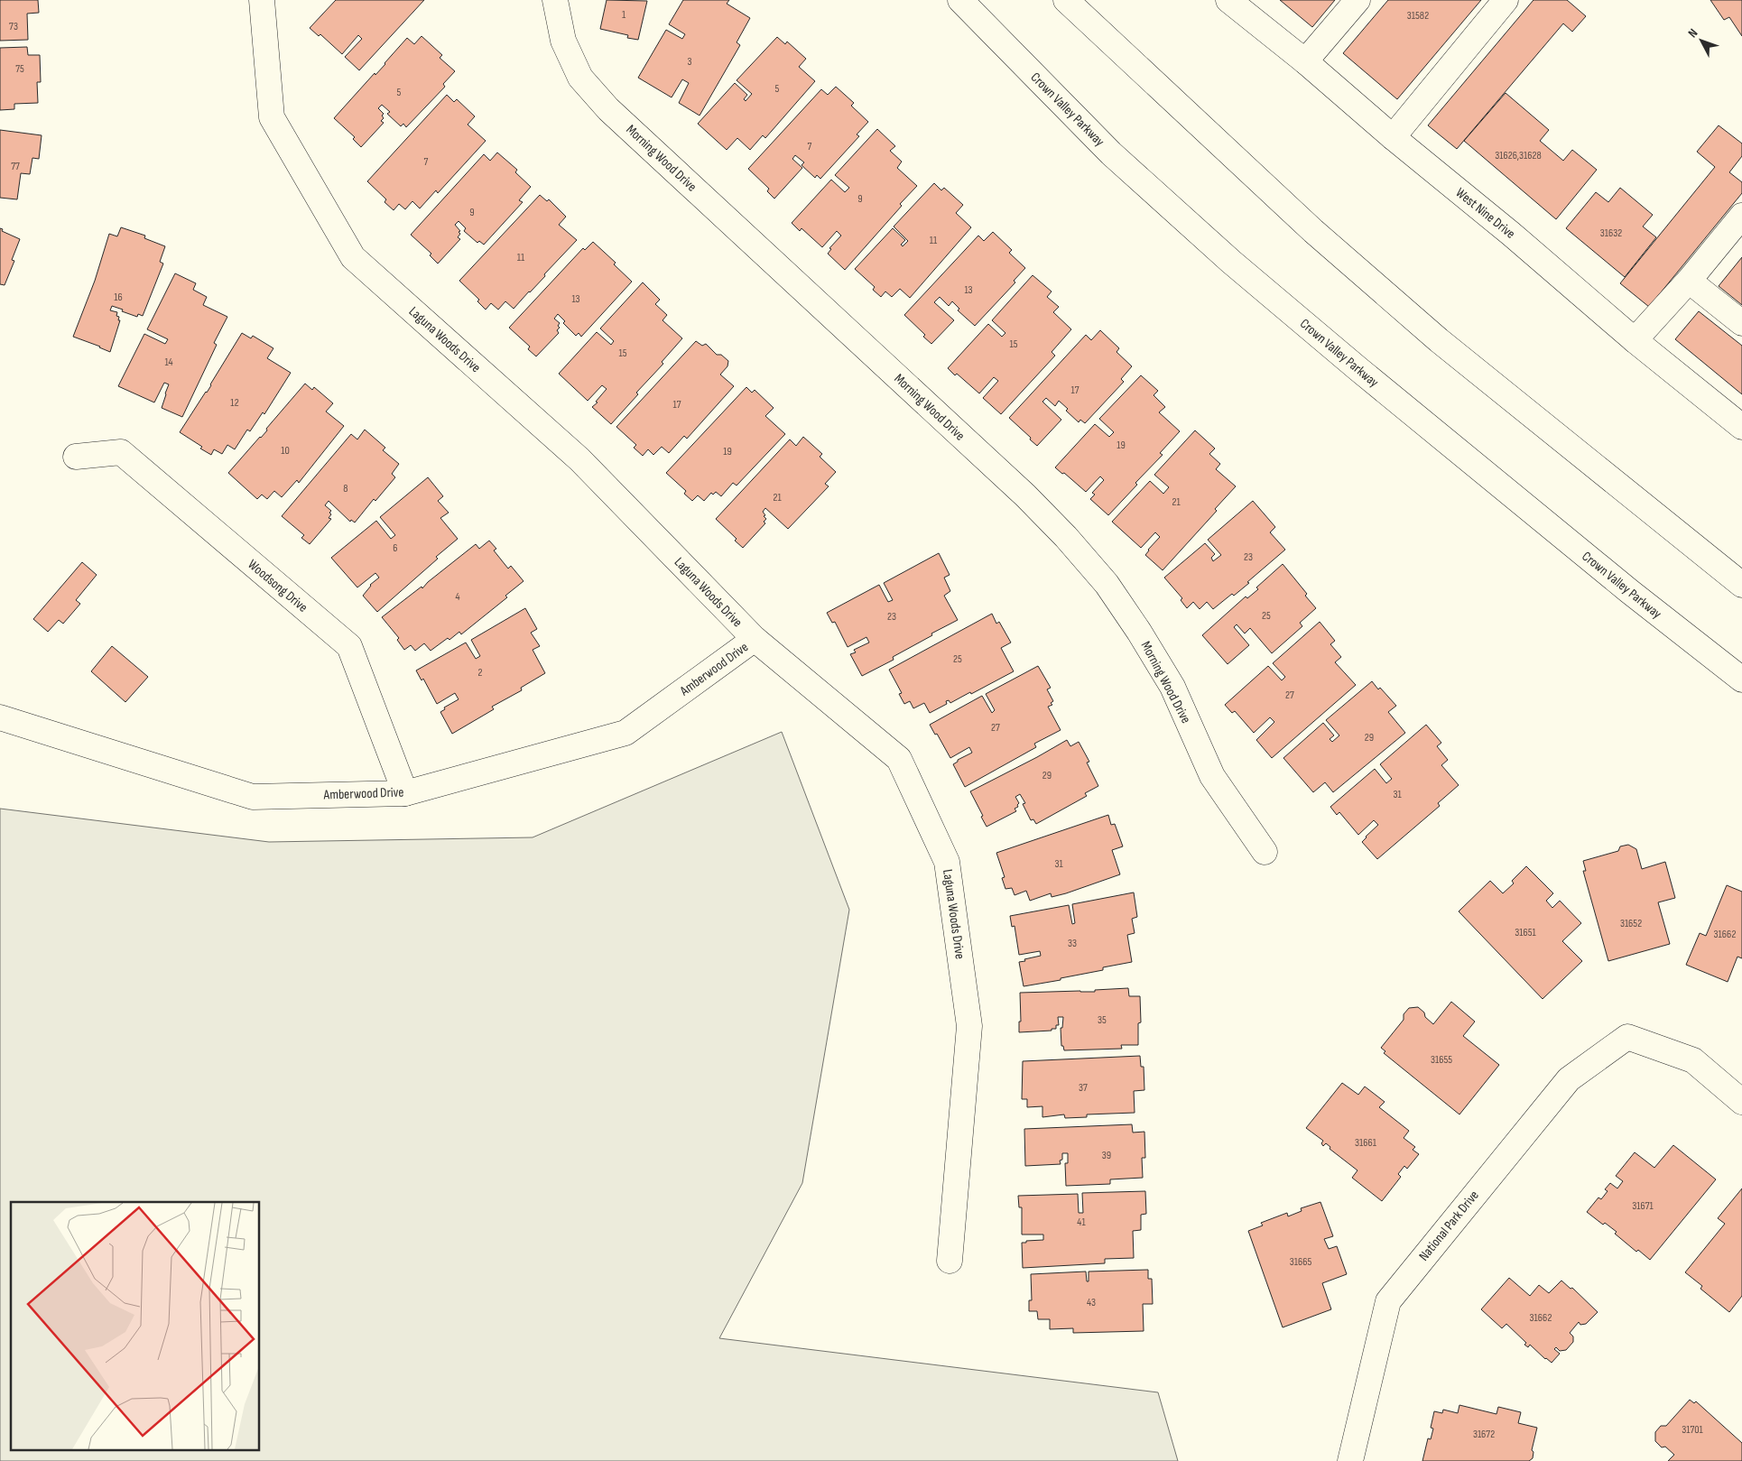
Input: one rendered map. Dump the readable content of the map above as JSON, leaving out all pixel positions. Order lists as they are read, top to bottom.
{
  "streets": {
    "street": [
      "Crown Valley Parkway",
      "Morning Wood Drive",
      "West Nine Drive",
      "Laguna Woods Drive",
      "Woodsong Drive",
      "Amberwood Drive",
      "National Park Drive"
    ]
  },
  "crossings": [
    ["Laguna Woods Drive", "Amberwood Drive"],
    ["Woodsong Drive", "Amberwood Drive"]
  ],
  "house_numbers": [
    "1",
    "31582",
    "73",
    "3",
    "75",
    "5",
    "5",
    "7",
    "31626,31628",
    "7",
    "77",
    "9",
    "9",
    "31632",
    "11",
    "11",
    "13",
    "16",
    "13",
    "15",
    "15",
    "14",
    "17",
    "12",
    "17",
    "19",
    "10",
    "19",
    "8",
    "21",
    "21",
    "6",
    "23",
    "4",
    "25",
    "23",
    "25",
    "2",
    "27",
    "27",
    "29",
    "29",
    "31",
    "31",
    "31652",
    "31651",
    "31662",
    "33",
    "35",
    "31655",
    "37",
    "31661",
    "39",
    "31671",
    "41",
    "31665",
    "43",
    "31662",
    "31701",
    "31672"
  ],
  "north": "top left"
}
